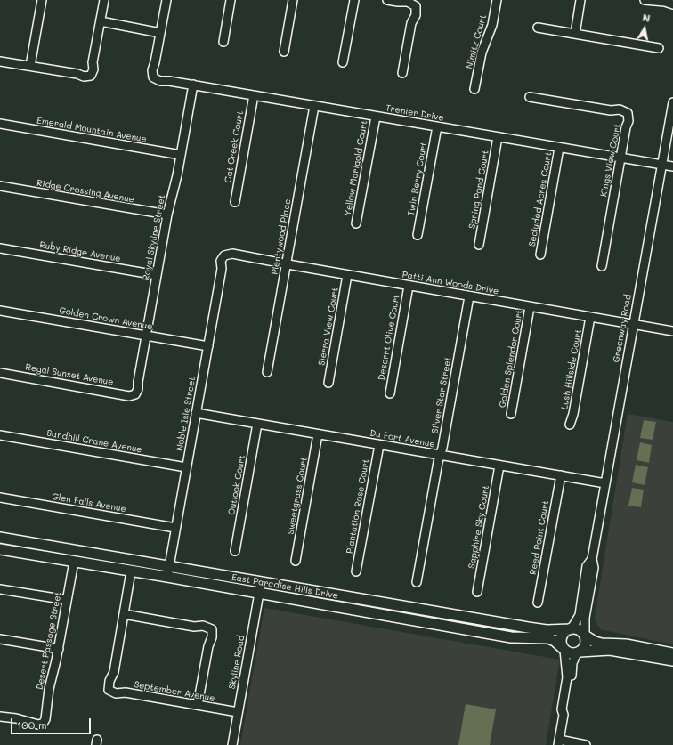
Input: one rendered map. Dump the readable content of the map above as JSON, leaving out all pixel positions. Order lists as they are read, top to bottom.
{
  "streets": {
    "main road": ["East Paradise Hills Drive"],
    "street": [
      "Nimitz Court",
      "Trenier Drive",
      "Emerald Mountain Avenue",
      "Cat Creek Court",
      "Kings View Court",
      "Yellow Marigold Court",
      "Twin Berry Court",
      "Spring Pond Court",
      "Ridge Crossing Avenue",
      "Secluded Acres Court",
      "Plentywood Place",
      "Royal Skyline Street",
      "Ruby Ridge Avenue",
      "Patti Ann Woods Drive",
      "Golden Crown Avenue",
      "Sierra View Court",
      "Greenway Road",
      "Deserrt Olive Court",
      "Golden Splendor Court",
      "Lush Hillside Court",
      "Regal Sunset Avenue",
      "Silver Star Street",
      "Noble Isle Street",
      "Du Fort Avenue",
      "Sandhill Crane Avenue",
      "Outlook Court",
      "Sweetgrass Court",
      "Glen Falls Avenue",
      "Plantation Rose Court",
      "Sapphire Sky Court",
      "Reed Point Court",
      "Desert Passage Street",
      "Skyline Road",
      "September Avenue"
    ]
  },
  "crossings": [
    ["Trenier Drive", "Cat Creek Court"],
    ["Trenier Drive", "Kings View Court"],
    ["Trenier Drive", "Yellow Marigold Court"],
    ["Trenier Drive", "Twin Berry Court"],
    ["Trenier Drive", "Spring Pond Court"],
    ["Trenier Drive", "Secluded Acres Court"],
    ["Trenier Drive", "Plentywood Place"],
    ["Trenier Drive", "Royal Skyline Street"],
    ["Trenier Drive", "Greenway Road"],
    ["Emerald Mountain Avenue", "Royal Skyline Street"],
    ["Ridge Crossing Avenue", "Royal Skyline Street"],
    ["Plentywood Place", "Patti Ann Woods Drive"],
    ["Royal Skyline Street", "Ruby Ridge Avenue"],
    ["Royal Skyline Street", "Golden Crown Avenue"],
    ["Royal Skyline Street", "Regal Sunset Avenue"],
    ["Patti Ann Woods Drive", "Sierra View Court"],
    ["Patti Ann Woods Drive", "Greenway Road"],
    ["Patti Ann Woods Drive", "Deserrt Olive Court"],
    ["Patti Ann Woods Drive", "Golden Splendor Court"],
    ["Patti Ann Woods Drive", "Lush Hillside Court"],
    ["Patti Ann Woods Drive", "Silver Star Street"],
    ["Patti Ann Woods Drive", "Noble Isle Street"],
    ["Golden Crown Avenue", "Noble Isle Street"],
    ["Greenway Road", "Du Fort Avenue"],
    ["Greenway Road", "East Paradise Hills Drive"],
    ["Silver Star Street", "Du Fort Avenue"],
    ["Noble Isle Street", "Du Fort Avenue"],
    ["Noble Isle Street", "Sandhill Crane Avenue"],
    ["Noble Isle Street", "Glen Falls Avenue"],
    ["Noble Isle Street", "East Paradise Hills Drive"],
    ["Du Fort Avenue", "Outlook Court"],
    ["Du Fort Avenue", "Sweetgrass Court"],
    ["Du Fort Avenue", "Plantation Rose Court"],
    ["Du Fort Avenue", "Sapphire Sky Court"],
    ["Du Fort Avenue", "Reed Point Court"],
    ["East Paradise Hills Drive", "Desert Passage Street"],
    ["East Paradise Hills Drive", "Skyline Road"],
    ["Skyline Road", "September Avenue"]
  ],
  "scale_bar": "100 m",
  "north": "top"
}
